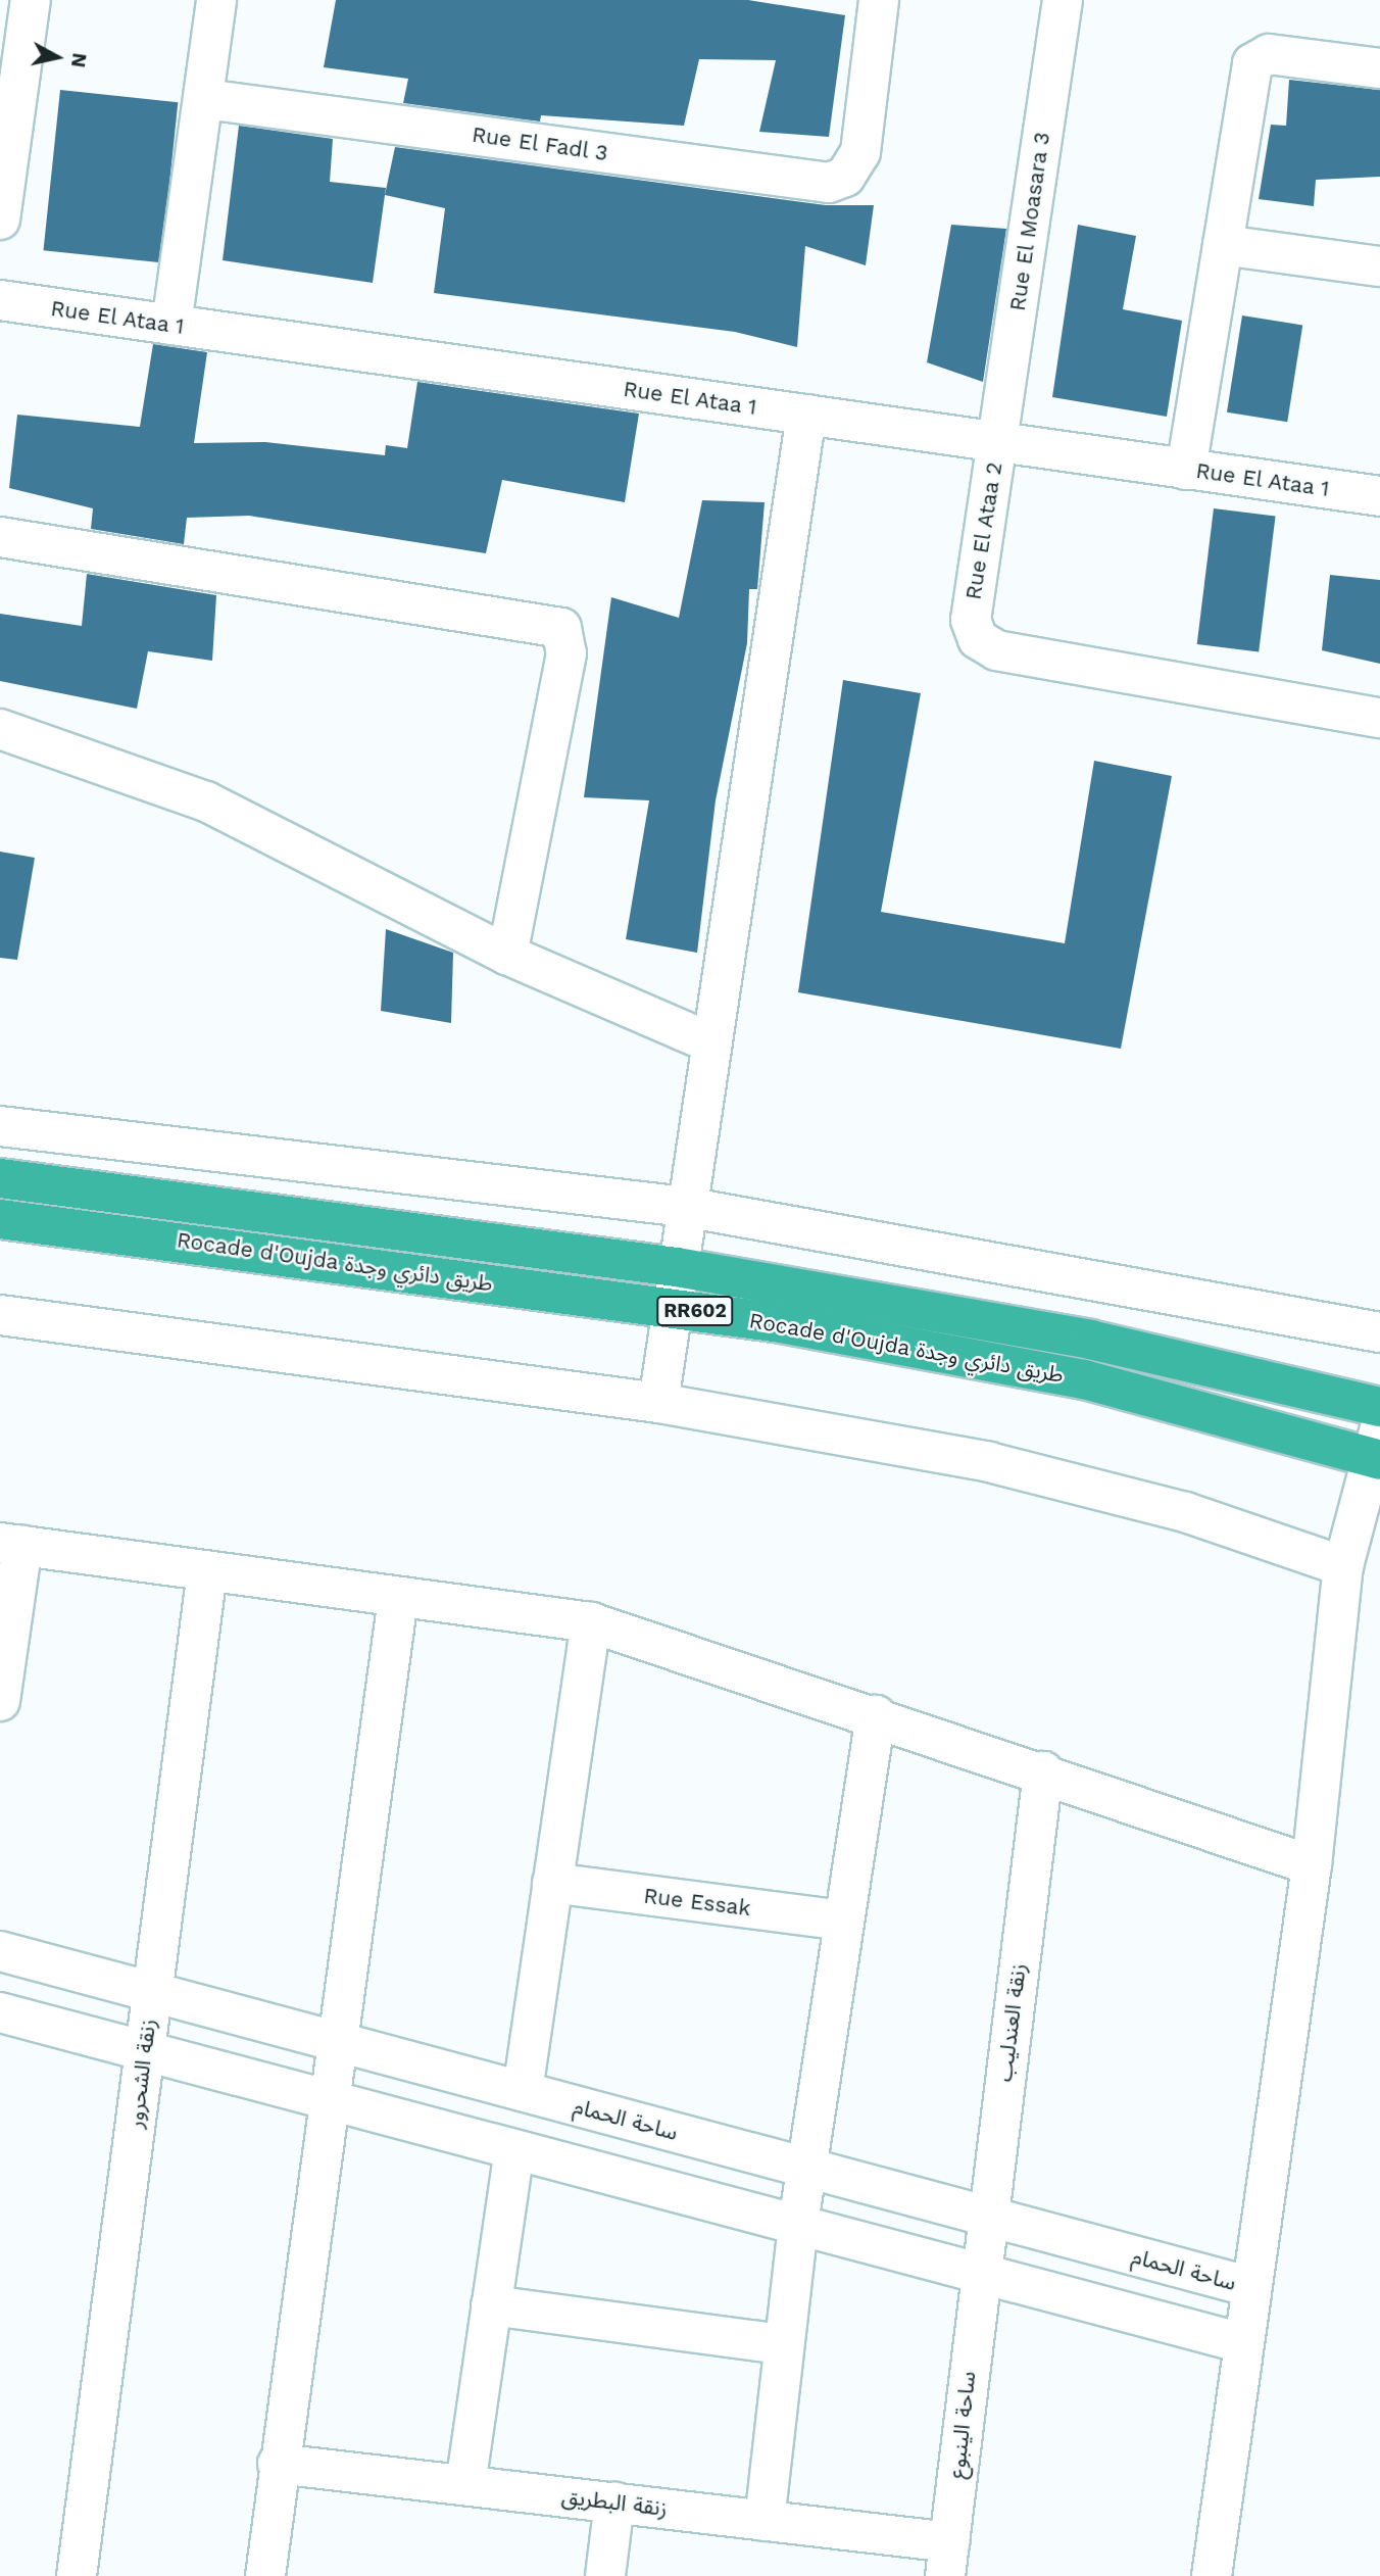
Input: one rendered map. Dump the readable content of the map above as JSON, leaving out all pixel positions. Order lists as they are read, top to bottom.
{
  "streets": {
    "highway": ["Rocade d'Oujda طريق دائري وجدة", "RR602"],
    "street": [
      "Rue El Fadl 3",
      "Rue El Moasara 3",
      "Rue El Ataa 1",
      "Rue El Ataa 2",
      "Rue Essak",
      "زنقة العندليب",
      "زنقة الشحرور",
      "ساحة الحمام",
      "ساحة الينبوع",
      "زنقة البطريق"
    ]
  },
  "crossings": [
    ["Rue El Moasara 3", "Rue El Ataa 1"],
    ["Rue El Moasara 3", "Rue El Ataa 2"],
    ["Rue El Ataa 1", "Rue El Ataa 2"],
    ["زنقة العندليب", "ساحة الحمام"],
    ["زنقة العندليب", "ساحة الينبوع"],
    ["زنقة الشحرور", "ساحة الحمام"],
    ["ساحة الينبوع", "زنقة البطريق"]
  ],
  "north": "right"
}
